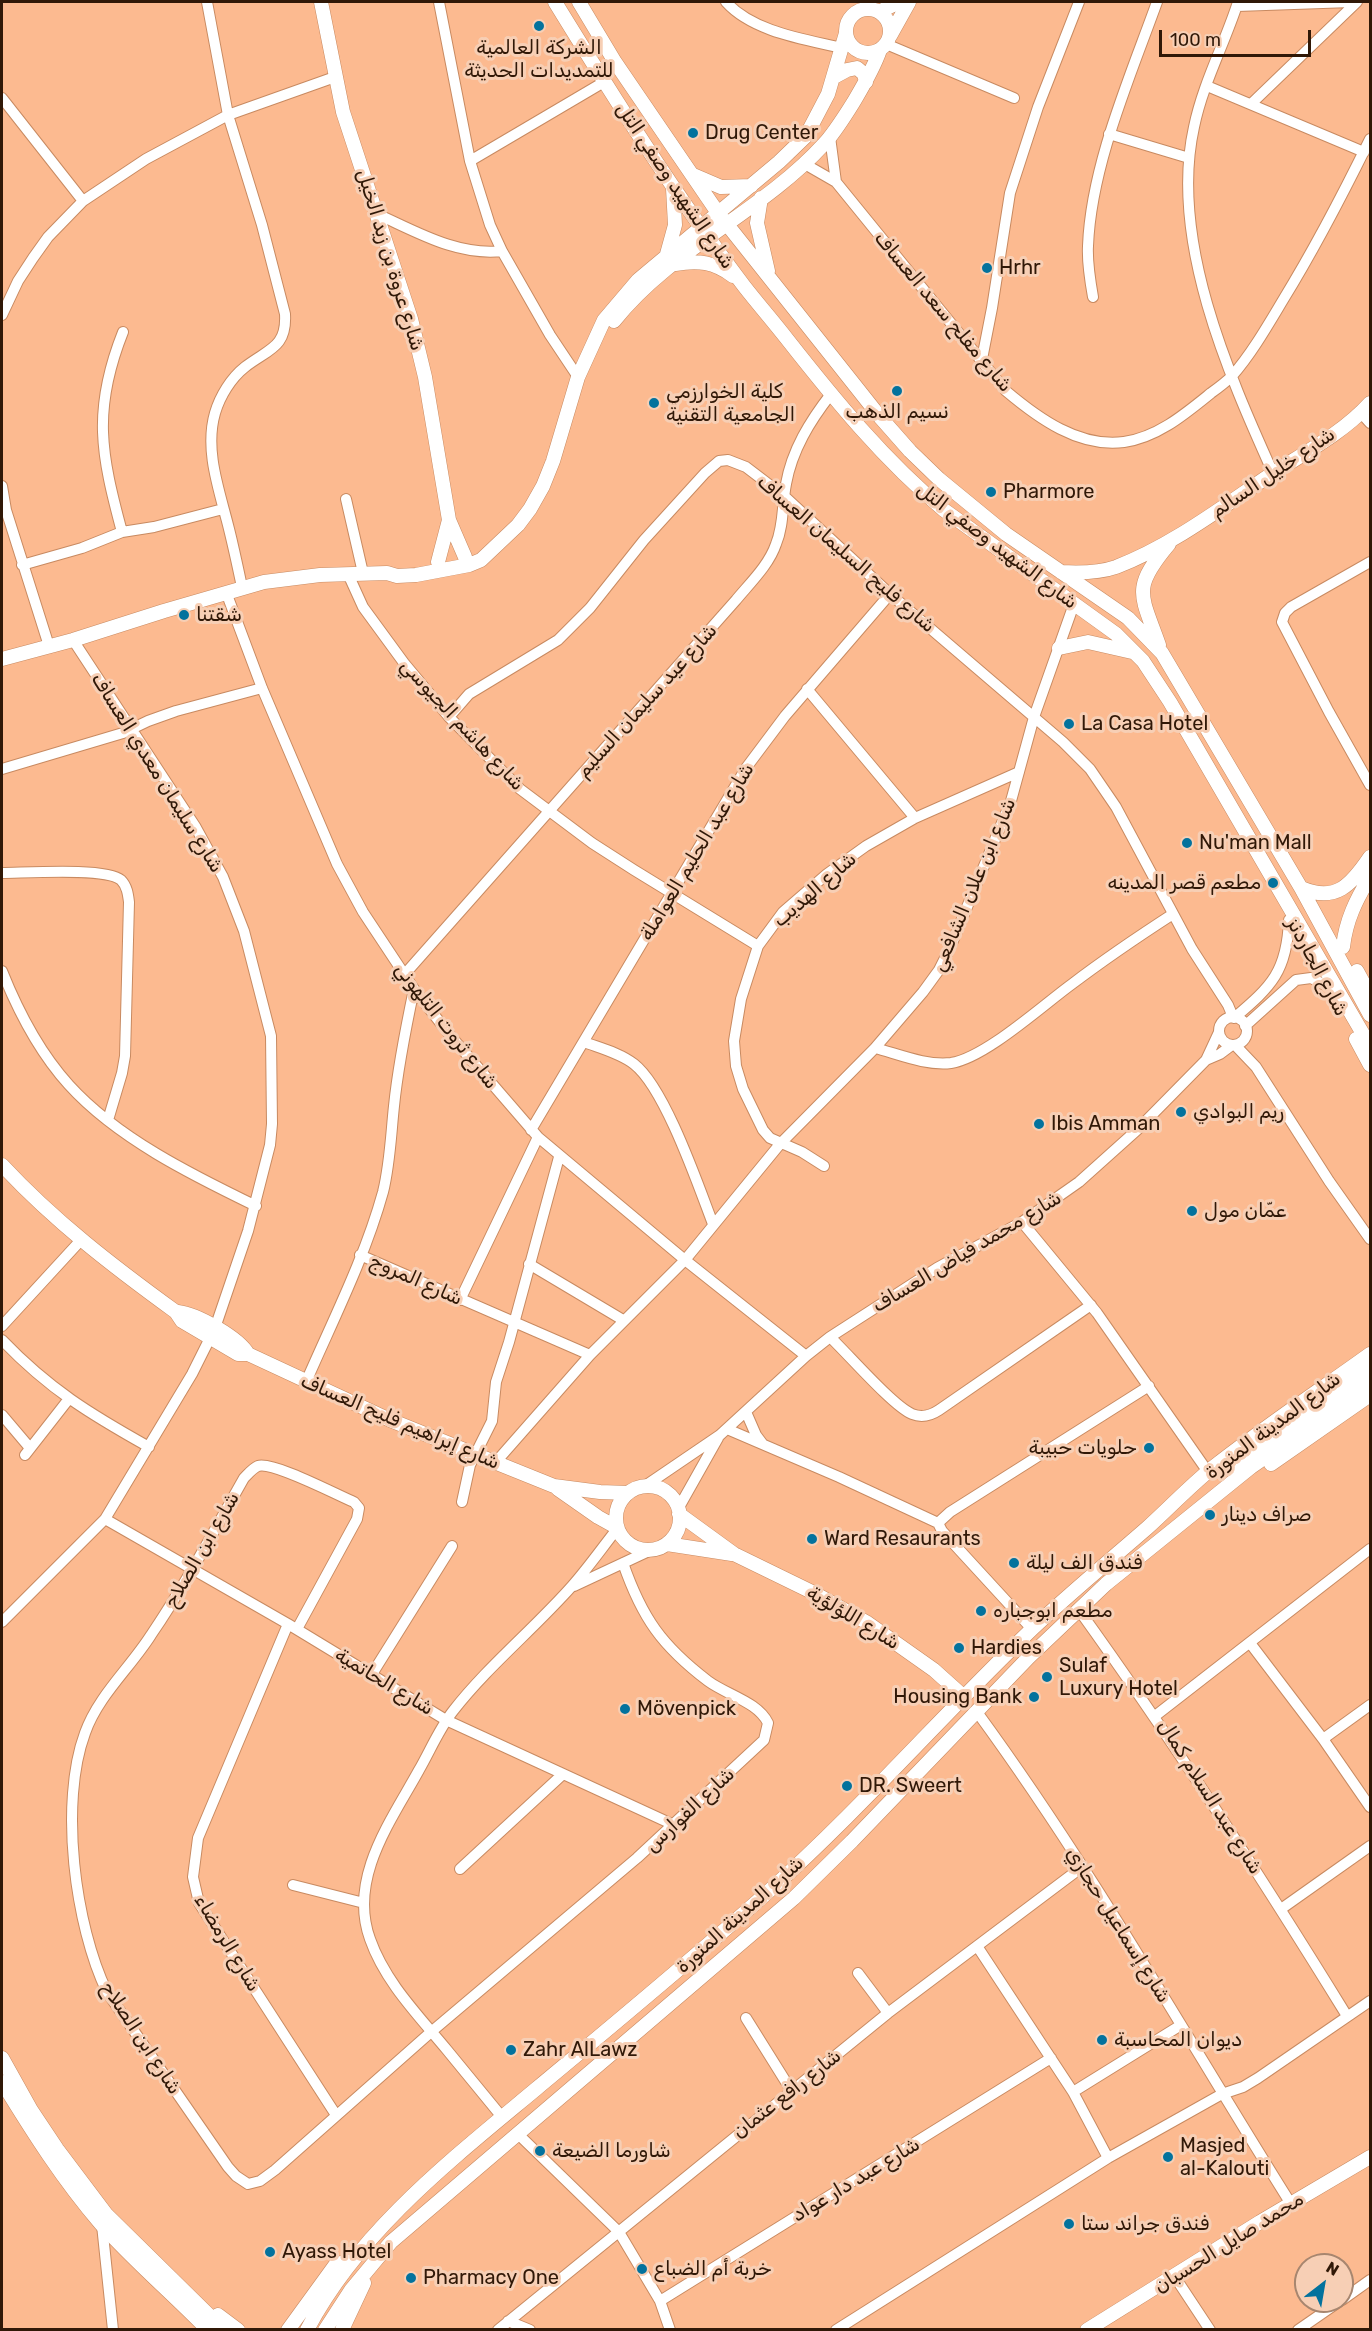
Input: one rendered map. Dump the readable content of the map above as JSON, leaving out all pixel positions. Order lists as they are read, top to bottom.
{
  "streets": {
    "street": [
      "شارع الشهيد وصفي التل",
      "شارع عروة بن زيد الخيل",
      "شارع مفلح سعد العساف",
      "شارع خليل السالم",
      "شارع فليح السليمان العساف",
      "شارع عيد سليمان السليم",
      "شارع هاشم الجيوسي",
      "شارع سليمان معدي العساف",
      "شارع عبد الحليم العواملة",
      "شارع ابن علان الشافعي",
      "شارع الهديب",
      "شارع الجاردنز",
      "شارع ثروت التلهوني",
      "شارع محمد فياض العساف",
      "شارع المروج",
      "شارع إبراهيم فليح العساف",
      "شارع المدينة المنورة",
      "شارع ابن الصلاح",
      "شارع اللؤلؤية",
      "شارع الحاتمية",
      "شارع عبد السلام كمال",
      "شارع الفوارس",
      "شارع إسماعيل حجازي",
      "شارع الرمضاء",
      "شارع رافع عثمان",
      "شارع عبد دار عواد",
      "محمد صايل الحسبان"
    ]
  },
  "crossings": [
    ["شارع الشهيد وصفي التل", "شارع خليل السالم"],
    ["شارع الشهيد وصفي التل", "شارع عيد سليمان السليم"],
    ["شارع الشهيد وصفي التل", "شارع ابن علان الشافعي"],
    ["شارع الشهيد وصفي التل", "شارع الجاردنز"],
    ["شارع فليح السليمان العساف", "شارع عيد سليمان السليم"],
    ["شارع فليح السليمان العساف", "شارع هاشم الجيوسي"],
    ["شارع فليح السليمان العساف", "شارع عبد الحليم العواملة"],
    ["شارع فليح السليمان العساف", "شارع ابن علان الشافعي"],
    ["شارع فليح السليمان العساف", "شارع محمد فياض العساف"],
    ["شارع عيد سليمان السليم", "شارع هاشم الجيوسي"],
    ["شارع عيد سليمان السليم", "شارع ثروت التلهوني"],
    ["شارع هاشم الجيوسي", "شارع عبد الحليم العواملة"],
    ["شارع هاشم الجيوسي", "شارع الهديب"],
    ["شارع سليمان معدي العساف", "شارع إبراهيم فليح العساف"],
    ["شارع سليمان معدي العساف", "شارع الحاتمية"],
    ["شارع عبد الحليم العواملة", "شارع ثروت التلهوني"],
    ["شارع عبد الحليم العواملة", "شارع المروج"],
    ["شارع ابن علان الشافعي", "شارع الهديب"],
    ["شارع ابن علان الشافعي", "شارع ثروت التلهوني"],
    ["شارع ابن علان الشافعي", "شارع المروج"],
    ["شارع ابن علان الشافعي", "شارع إبراهيم فليح العساف"],
    ["شارع ثروت التلهوني", "شارع محمد فياض العساف"],
    ["شارع ثروت التلهوني", "شارع المروج"],
    ["شارع محمد فياض العساف", "شارع إبراهيم فليح العساف"],
    ["شارع محمد فياض العساف", "شارع اللؤلؤية"],
    ["شارع إبراهيم فليح العساف", "شارع اللؤلؤية"],
    ["شارع المدينة المنورة", "شارع اللؤلؤية"],
    ["شارع المدينة المنورة", "شارع إسماعيل حجازي"],
    ["شارع ابن الصلاح", "شارع الحاتمية"],
    ["شارع ابن الصلاح", "شارع الفوارس"],
    ["شارع ابن الصلاح", "شارع الرمضاء"],
    ["شارع الحاتمية", "شارع الفوارس"],
    ["شارع الحاتمية", "شارع الرمضاء"],
    ["شارع إسماعيل حجازي", "شارع رافع عثمان"],
    ["شارع إسماعيل حجازي", "محمد صايل الحسبان"]
  ],
  "places": [
    "الشركة العالمية للتمديدات الحديثة",
    "Drug Center",
    "Hrhr",
    "نسيم الذهب",
    "كلية الخوارزمي الجامعية التقنية",
    "Pharmore",
    "شقتنا",
    "La Casa Hotel",
    "Nu'man Mall",
    "مطعم قصر المدينه",
    "ريم البوادي",
    "Ibis Amman",
    "عمّان مول",
    "حلويات حبيبة",
    "صراف دينار",
    "Ward Resaurants",
    "فندق الف ليلة",
    "مطعم ابوجباره",
    "Hardies",
    "Sulaf Luxury Hotel",
    "Housing Bank",
    "Mövenpick",
    "DR. Sweert",
    "ديوان المحاسبة",
    "Zahr AlLawz",
    "شاورما الضيعة",
    "Masjed al-Kalouti",
    "فندق جراند ستا",
    "Ayass Hotel",
    "خربة أم الضباع",
    "Pharmacy One"
  ],
  "scale_bar": "100 m",
  "north": "top right"
}
